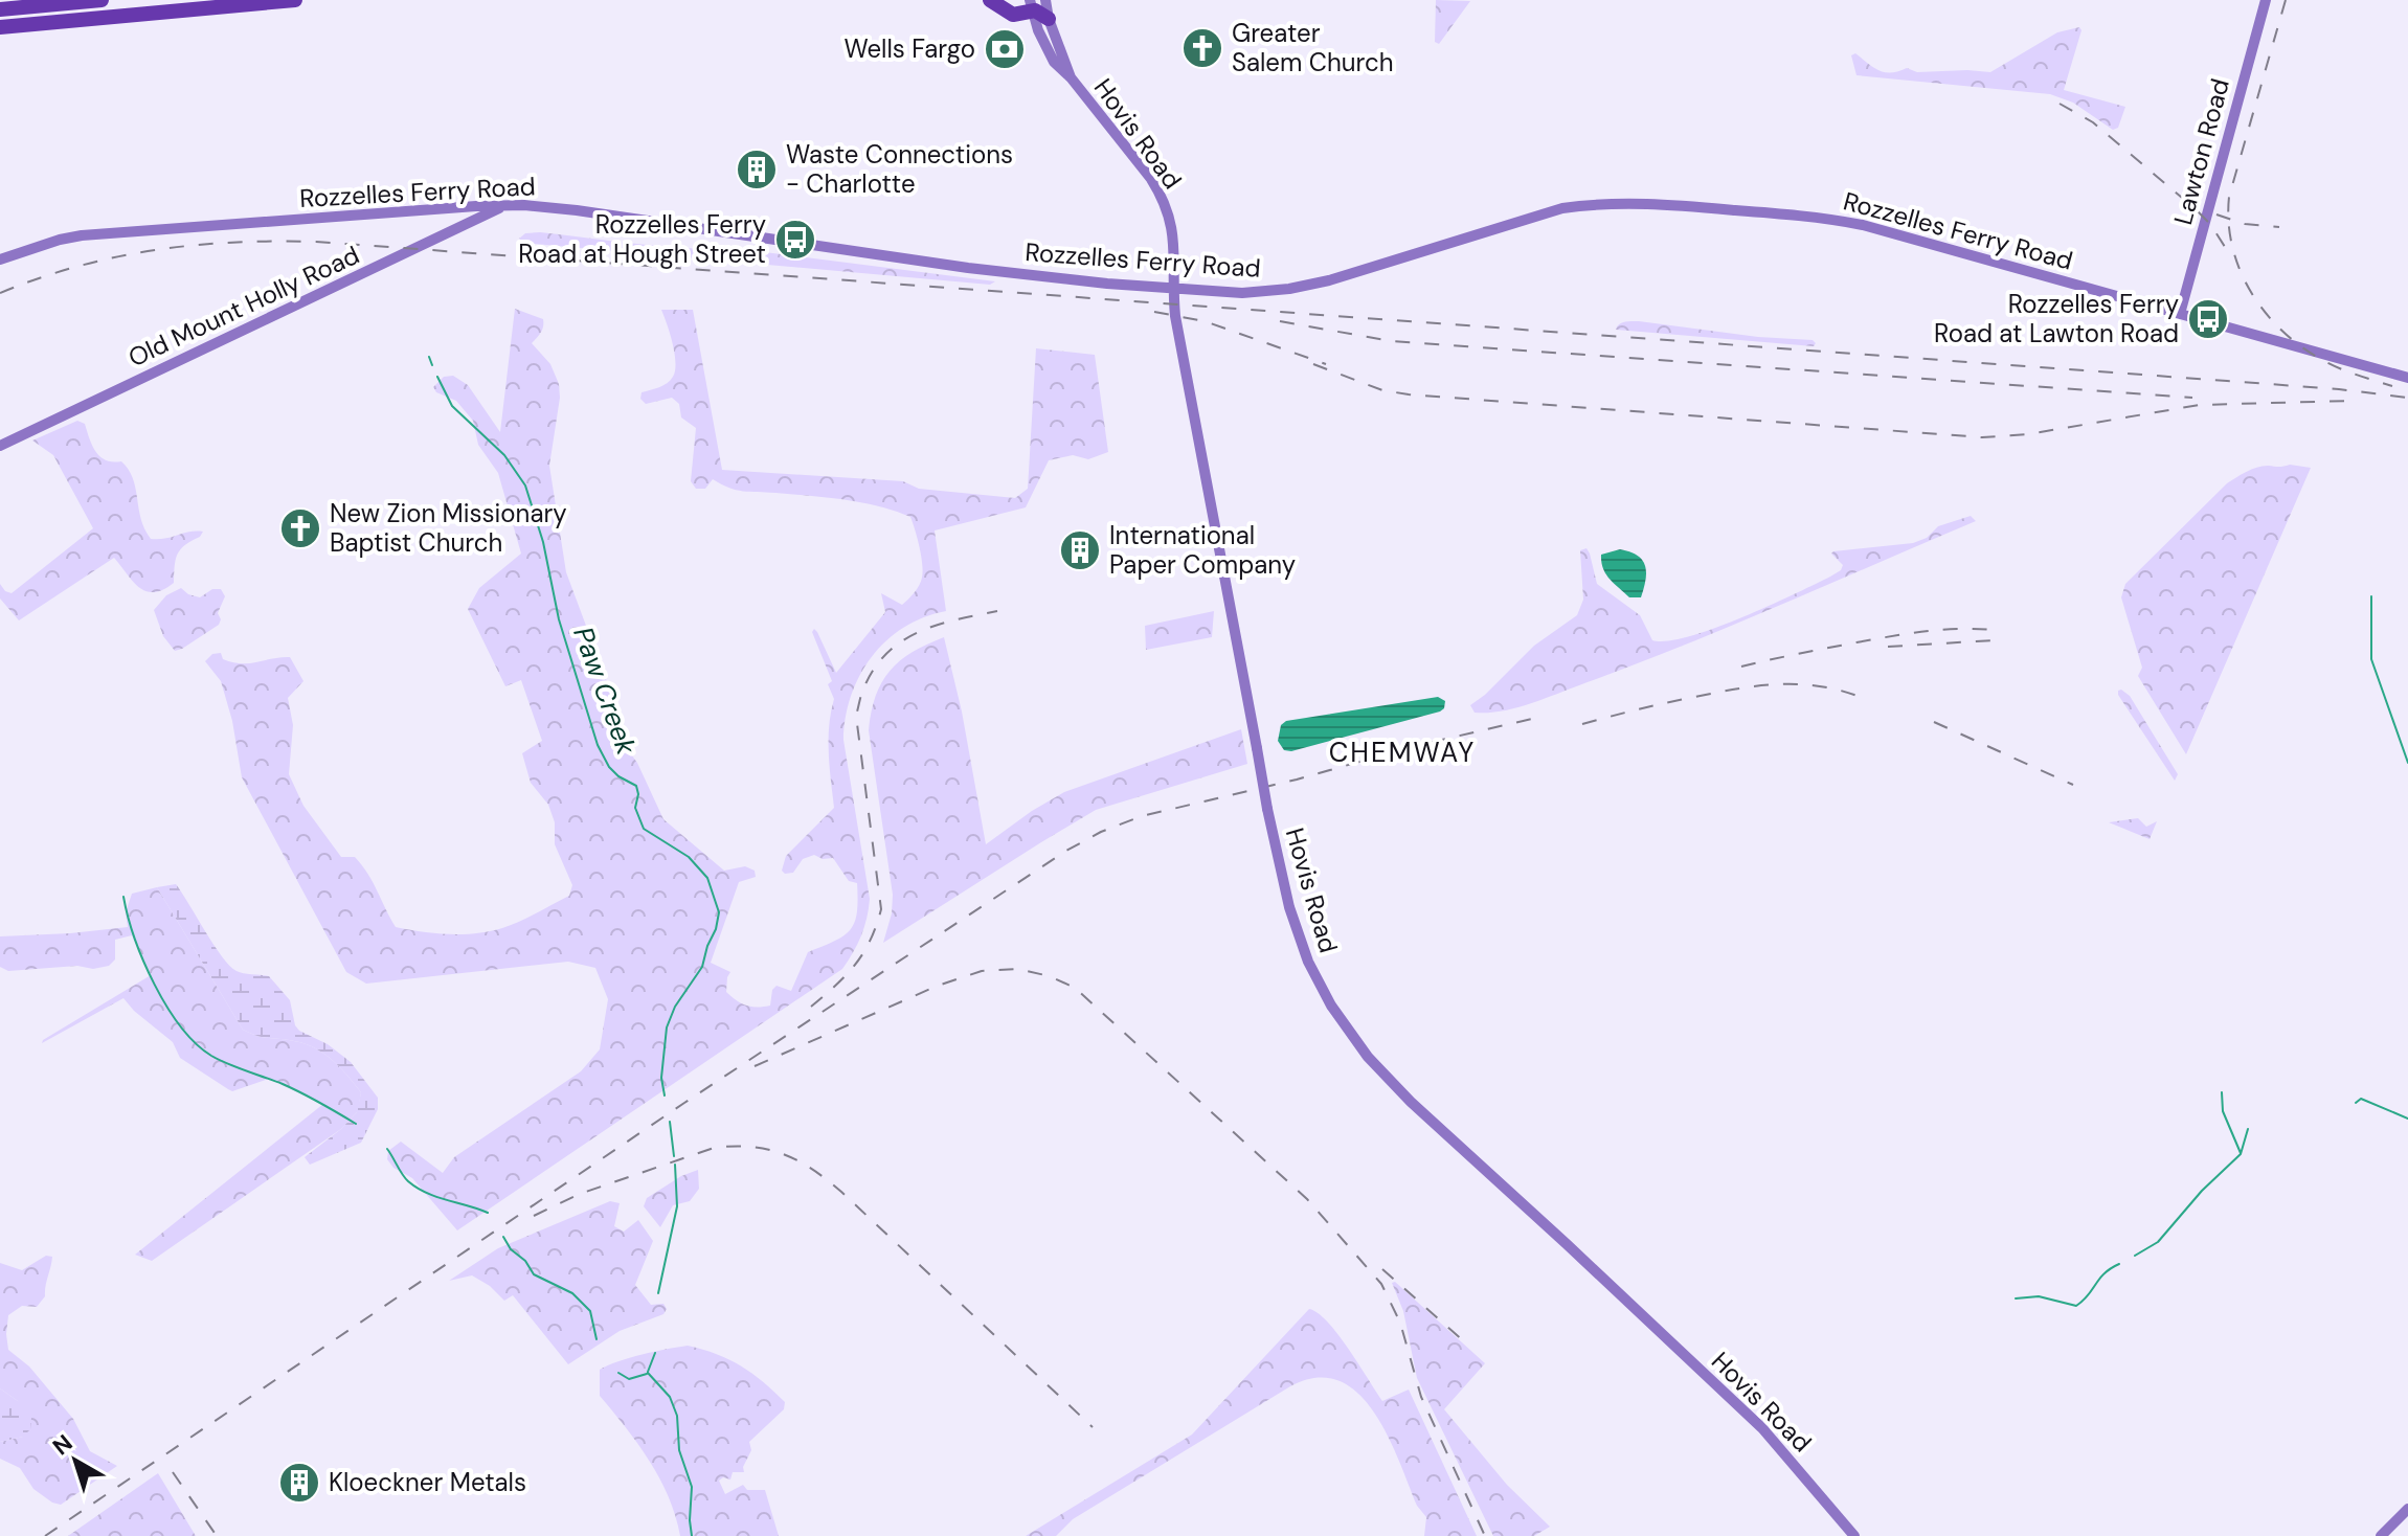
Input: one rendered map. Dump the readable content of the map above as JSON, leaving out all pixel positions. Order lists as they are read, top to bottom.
{
  "streets": {
    "street": [
      "Hovis Road",
      "Lawton Road",
      "Rozzelles Ferry Road",
      "Old Mount Holly Road"
    ]
  },
  "crossings": [
    ["Hovis Road", "Rozzelles Ferry Road"],
    ["Lawton Road", "Rozzelles Ferry Road"],
    ["Rozzelles Ferry Road", "Old Mount Holly Road"]
  ],
  "districts": ["CHEMWAY"],
  "water": ["Paw Creek"],
  "places": {
    "church": ["Greater Salem Church", "New Zion Missionary Baptist Church"],
    "bank": ["Wells Fargo"],
    "building": ["Waste Connections - Charlotte", "International Paper Company", "Kloeckner Metals"],
    "bus stop": ["Rozzelles Ferry Road at Hough Street", "Rozzelles Ferry Road at Lawton Road"]
  },
  "north": "top left"
}
